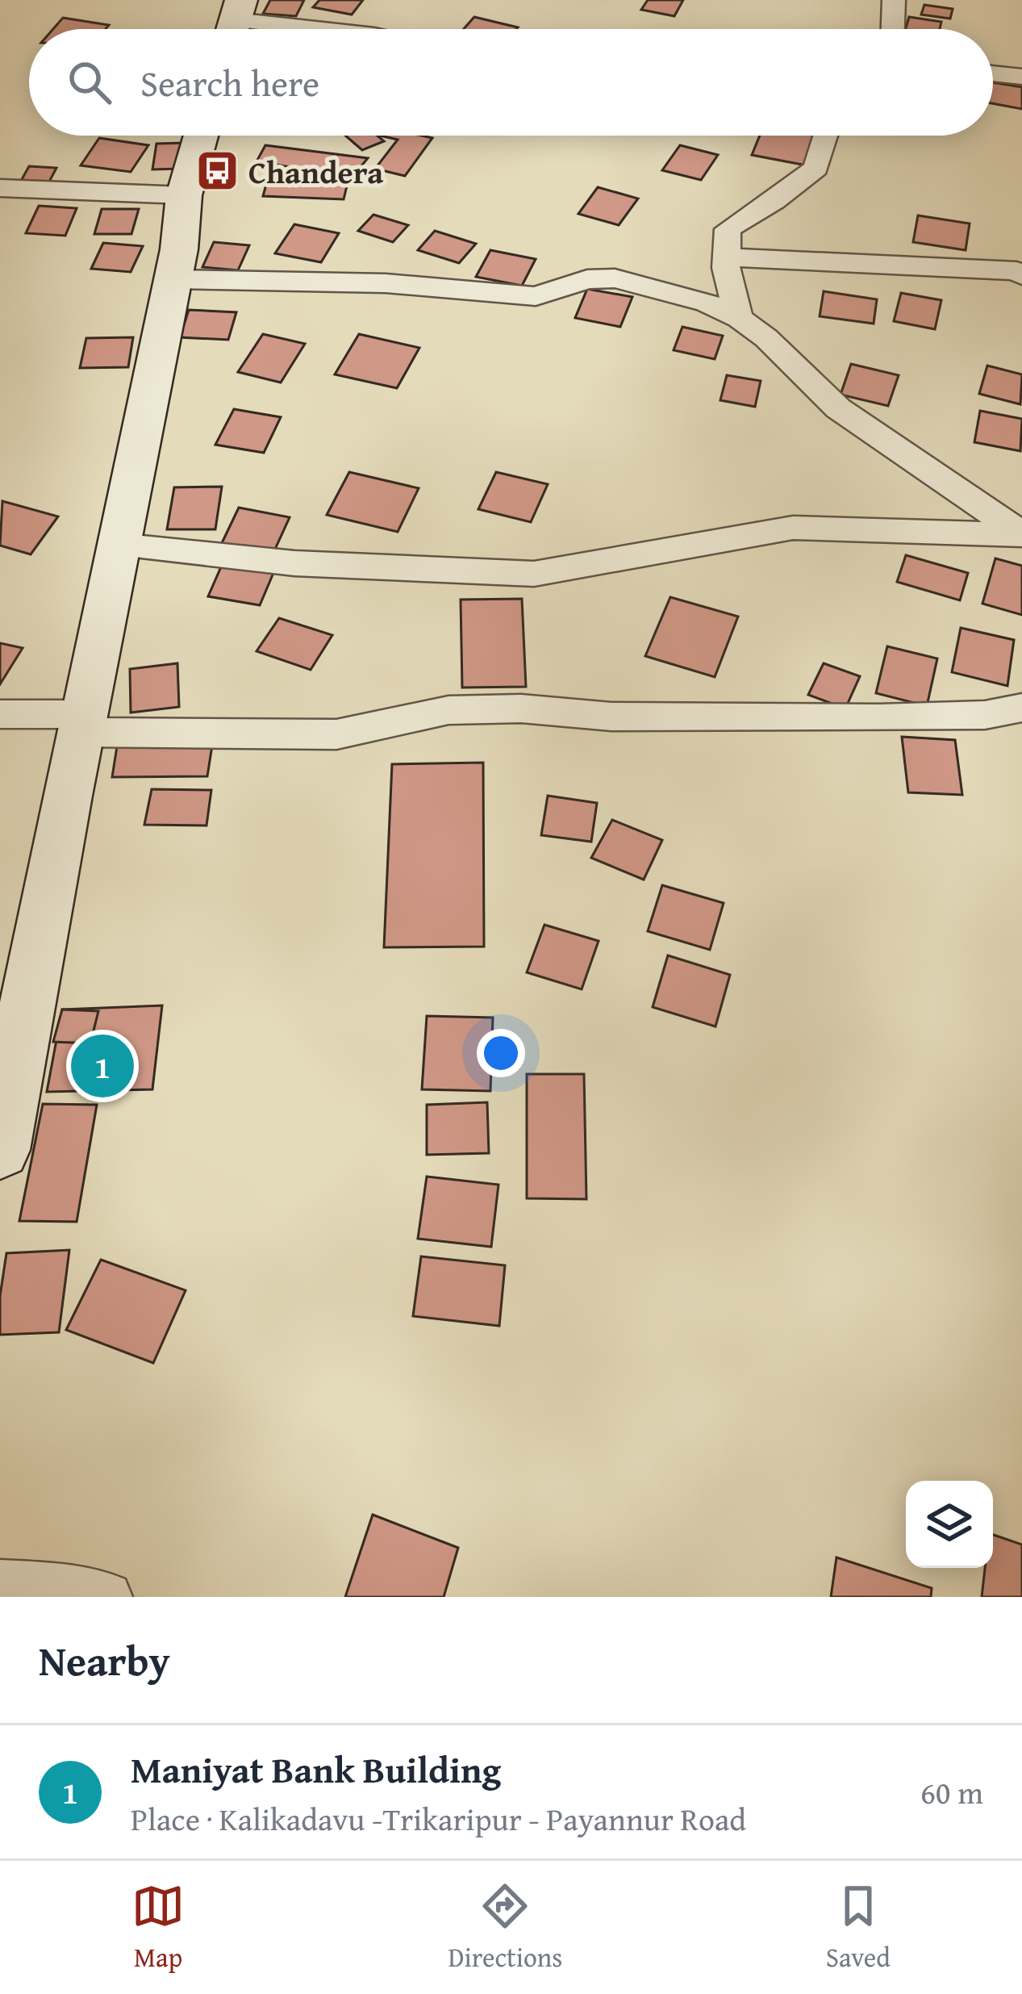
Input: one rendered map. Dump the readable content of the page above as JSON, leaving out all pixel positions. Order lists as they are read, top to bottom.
{
  "places": {
    "bus stop": ["Chandera"]
  },
  "page": {
    "search": "Search here",
    "pins": "1",
    "heading": "Nearby",
    "list": [
      {
        "mark": "1",
        "name": "Maniyat Bank Building",
        "note": "Place · Kalikadavu -Trikaripur - Payannur Road",
        "value": "60 m"
      }
    ],
    "nav": ["Map", "Directions", "Saved"]
  }
}
